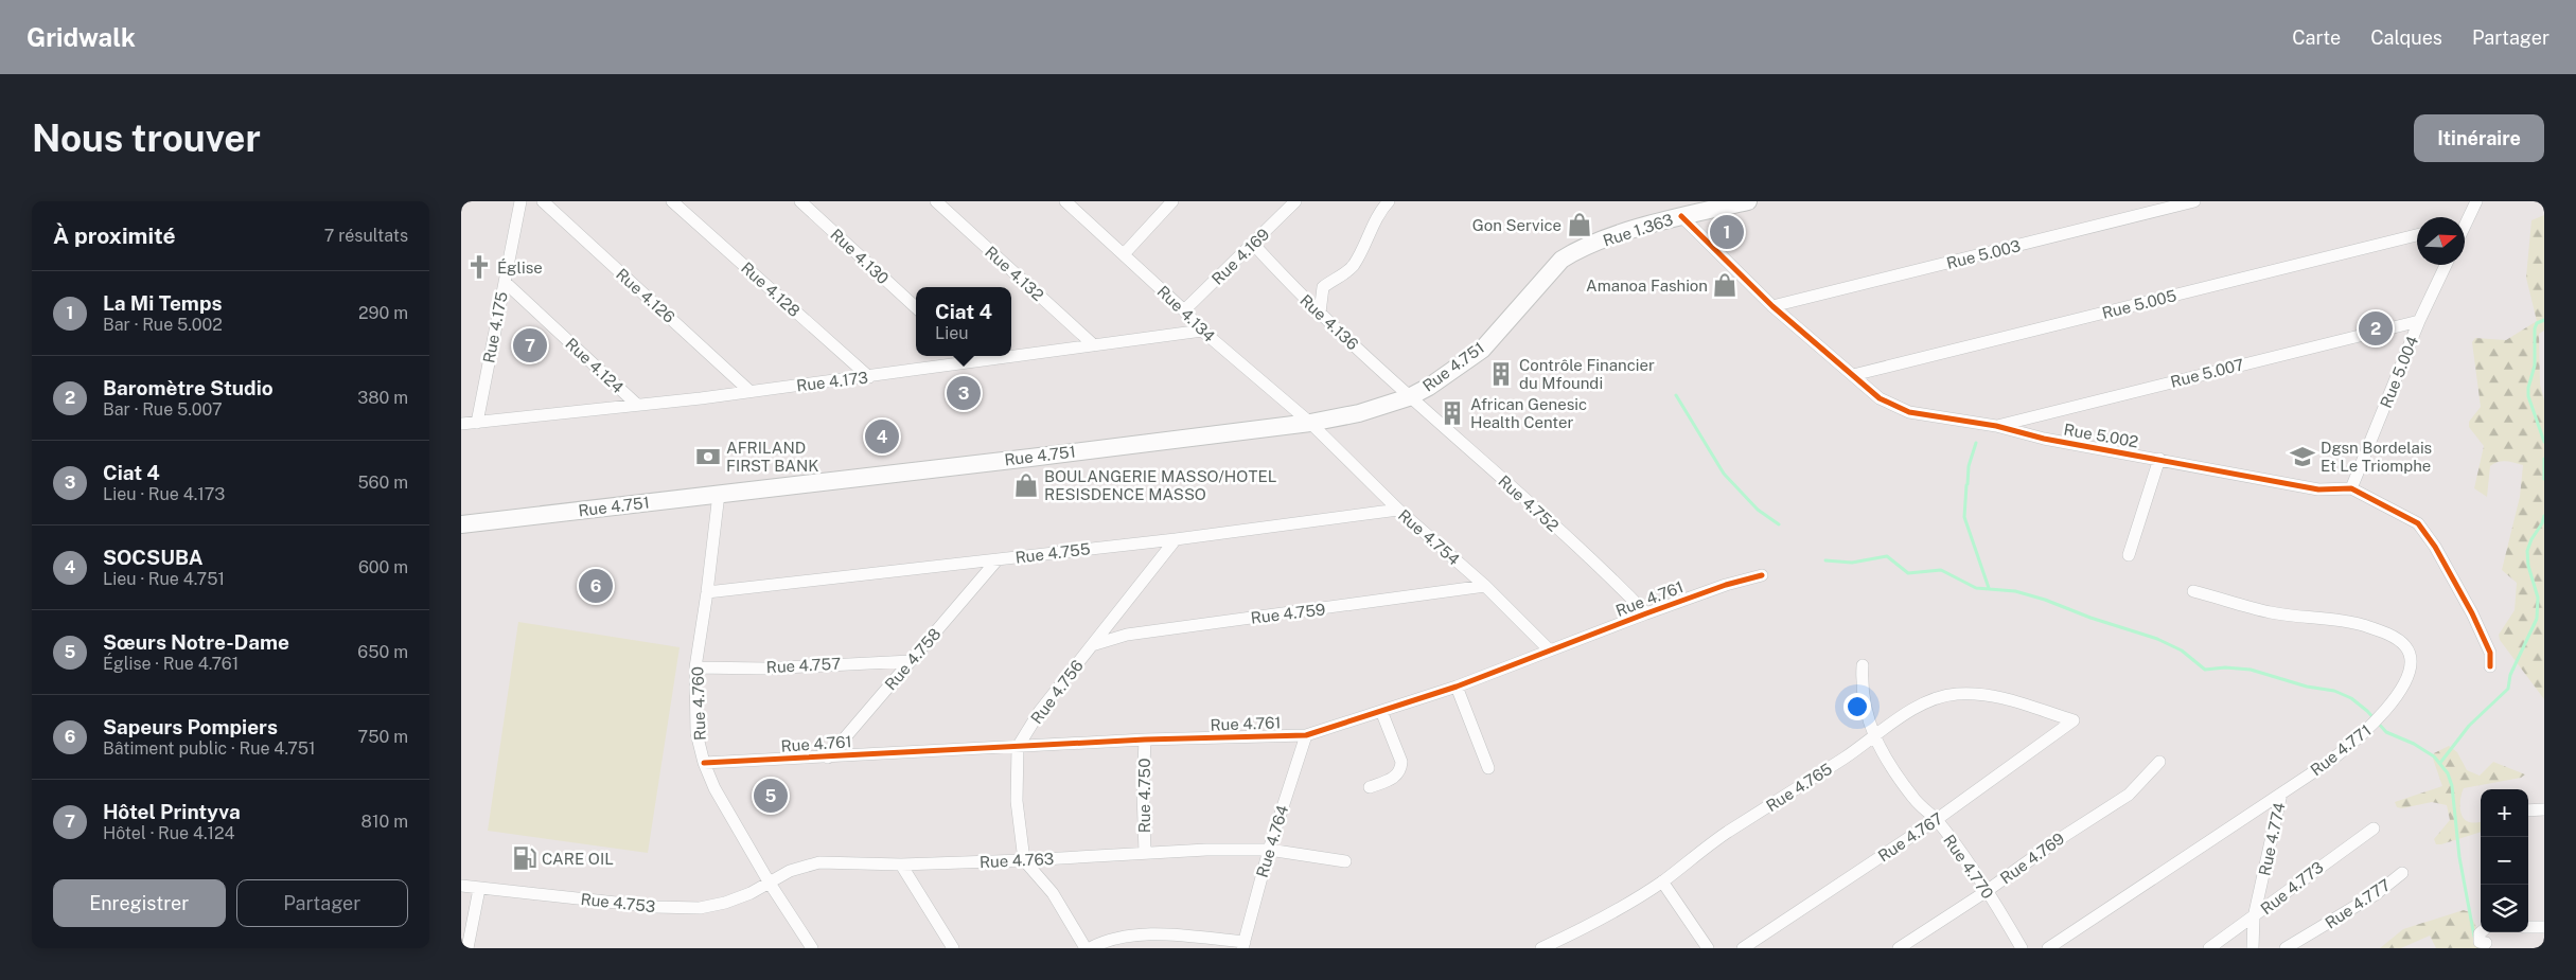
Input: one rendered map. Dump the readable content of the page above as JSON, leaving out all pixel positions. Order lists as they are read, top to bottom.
{
  "streets": {
    "main road": ["Rue 1.363", "Rue 4.751"],
    "street": [
      "Rue 5.003",
      "Rue 4.130",
      "Rue 4.169",
      "Rue 4.132",
      "Rue 4.128",
      "Rue 4.126",
      "Rue 5.005",
      "Rue 4.134",
      "Rue 4.136",
      "Rue 4.175",
      "Rue 4.124",
      "Rue 5.004",
      "Rue 5.007",
      "Rue 4.173",
      "Rue 5.002",
      "Rue 4.752",
      "Rue 4.754",
      "Rue 4.755",
      "Rue 4.761",
      "Rue 4.759",
      "Rue 4.758",
      "Rue 4.757",
      "Rue 4.756",
      "Rue 4.760",
      "Rue 4.771",
      "Rue 4.765",
      "Rue 4.750",
      "Rue 4.767",
      "Rue 4.774",
      "Rue 4.764",
      "Rue 4.769",
      "Rue 4.763",
      "Rue 4.770",
      "Rue 4.773",
      "Rue 4.753",
      "Rue 4.777"
    ]
  },
  "crossings": [
    ["Rue 1.363", "Rue 4.751"],
    ["Rue 1.363", "Rue 5.002"],
    ["Rue 5.003", "Rue 5.002"],
    ["Rue 4.169", "Rue 4.134"],
    ["Rue 4.169", "Rue 4.136"],
    ["Rue 4.132", "Rue 4.173"],
    ["Rue 4.128", "Rue 4.173"],
    ["Rue 4.126", "Rue 4.173"],
    ["Rue 5.005", "Rue 5.002"],
    ["Rue 4.134", "Rue 4.751"],
    ["Rue 4.134", "Rue 4.173"],
    ["Rue 4.134", "Rue 4.754"],
    ["Rue 4.136", "Rue 4.751"],
    ["Rue 4.136", "Rue 4.752"],
    ["Rue 4.175", "Rue 4.124"],
    ["Rue 4.175", "Rue 4.173"],
    ["Rue 4.124", "Rue 4.173"],
    ["Rue 4.751", "Rue 4.752"],
    ["Rue 4.751", "Rue 4.754"],
    ["Rue 4.751", "Rue 4.760"],
    ["Rue 5.004", "Rue 5.007"],
    ["Rue 5.004", "Rue 5.002"],
    ["Rue 5.007", "Rue 5.002"],
    ["Rue 4.752", "Rue 4.761"],
    ["Rue 4.754", "Rue 4.755"],
    ["Rue 4.754", "Rue 4.761"],
    ["Rue 4.754", "Rue 4.759"],
    ["Rue 4.755", "Rue 4.758"],
    ["Rue 4.755", "Rue 4.756"],
    ["Rue 4.755", "Rue 4.760"],
    ["Rue 4.761", "Rue 4.758"],
    ["Rue 4.761", "Rue 4.756"],
    ["Rue 4.761", "Rue 4.760"],
    ["Rue 4.761", "Rue 4.750"],
    ["Rue 4.761", "Rue 4.764"],
    ["Rue 4.759", "Rue 4.756"],
    ["Rue 4.758", "Rue 4.757"],
    ["Rue 4.757", "Rue 4.760"],
    ["Rue 4.760", "Rue 4.763"],
    ["Rue 4.760", "Rue 4.753"],
    ["Rue 4.771", "Rue 4.774"],
    ["Rue 4.765", "Rue 4.767"],
    ["Rue 4.765", "Rue 4.770"],
    ["Rue 4.750", "Rue 4.763"],
    ["Rue 4.767", "Rue 4.770"],
    ["Rue 4.774", "Rue 4.773"],
    ["Rue 4.764", "Rue 4.763"],
    ["Rue 4.769", "Rue 4.770"],
    ["Rue 4.763", "Rue 4.753"]
  ],
  "places": {
    "shop": ["Gon Service", "Amanoa Fashion", "BOULANGERIE MASSO/HOTEL RESISDENCE MASSO"],
    "church": ["Église"],
    "building": ["Contrôle Financier du Mfoundi", "African Genesic Health Center"],
    "bank": ["AFRILAND FIRST BANK"],
    "school or university": ["Dgsn Bordelais Et Le Triomphe"],
    "fuel station": ["CARE OIL"]
  },
  "north": "right",
  "page": {
    "header": "Gridwalk",
    "nav": ["Carte", "Calques", "Partager"],
    "buttons": [
      "Itinéraire",
      ["Enregistrer", "Partager"]
    ],
    "title": "Nous trouver",
    "heading": ["À proximité", "7 résultats"],
    "pins": [
      "1",
      "2",
      "7",
      "3",
      "4",
      "6",
      "5"
    ],
    "list": [
      {
        "mark": "1",
        "name": "La Mi Temps",
        "note": "Bar · Rue 5.002",
        "value": "290 m"
      },
      {
        "mark": "2",
        "name": "Baromètre Studio",
        "note": "Bar · Rue 5.007",
        "value": "380 m"
      },
      {
        "mark": "3",
        "name": "Ciat 4",
        "note": "Lieu · Rue 4.173",
        "value": "560 m"
      },
      {
        "mark": "4",
        "name": "SOCSUBA",
        "note": "Lieu · Rue 4.751",
        "value": "600 m"
      },
      {
        "mark": "5",
        "name": "Sœurs Notre-Dame",
        "note": "Église · Rue 4.761",
        "value": "650 m"
      },
      {
        "mark": "6",
        "name": "Sapeurs Pompiers",
        "note": "Bâtiment public · Rue 4.751",
        "value": "750 m"
      },
      {
        "mark": "7",
        "name": "Hôtel Printyva",
        "note": "Hôtel · Rue 4.124",
        "value": "810 m"
      }
    ],
    "popup": ["Ciat 4", "Lieu"],
    "map_buttons": ["+", "−"]
  }
}
